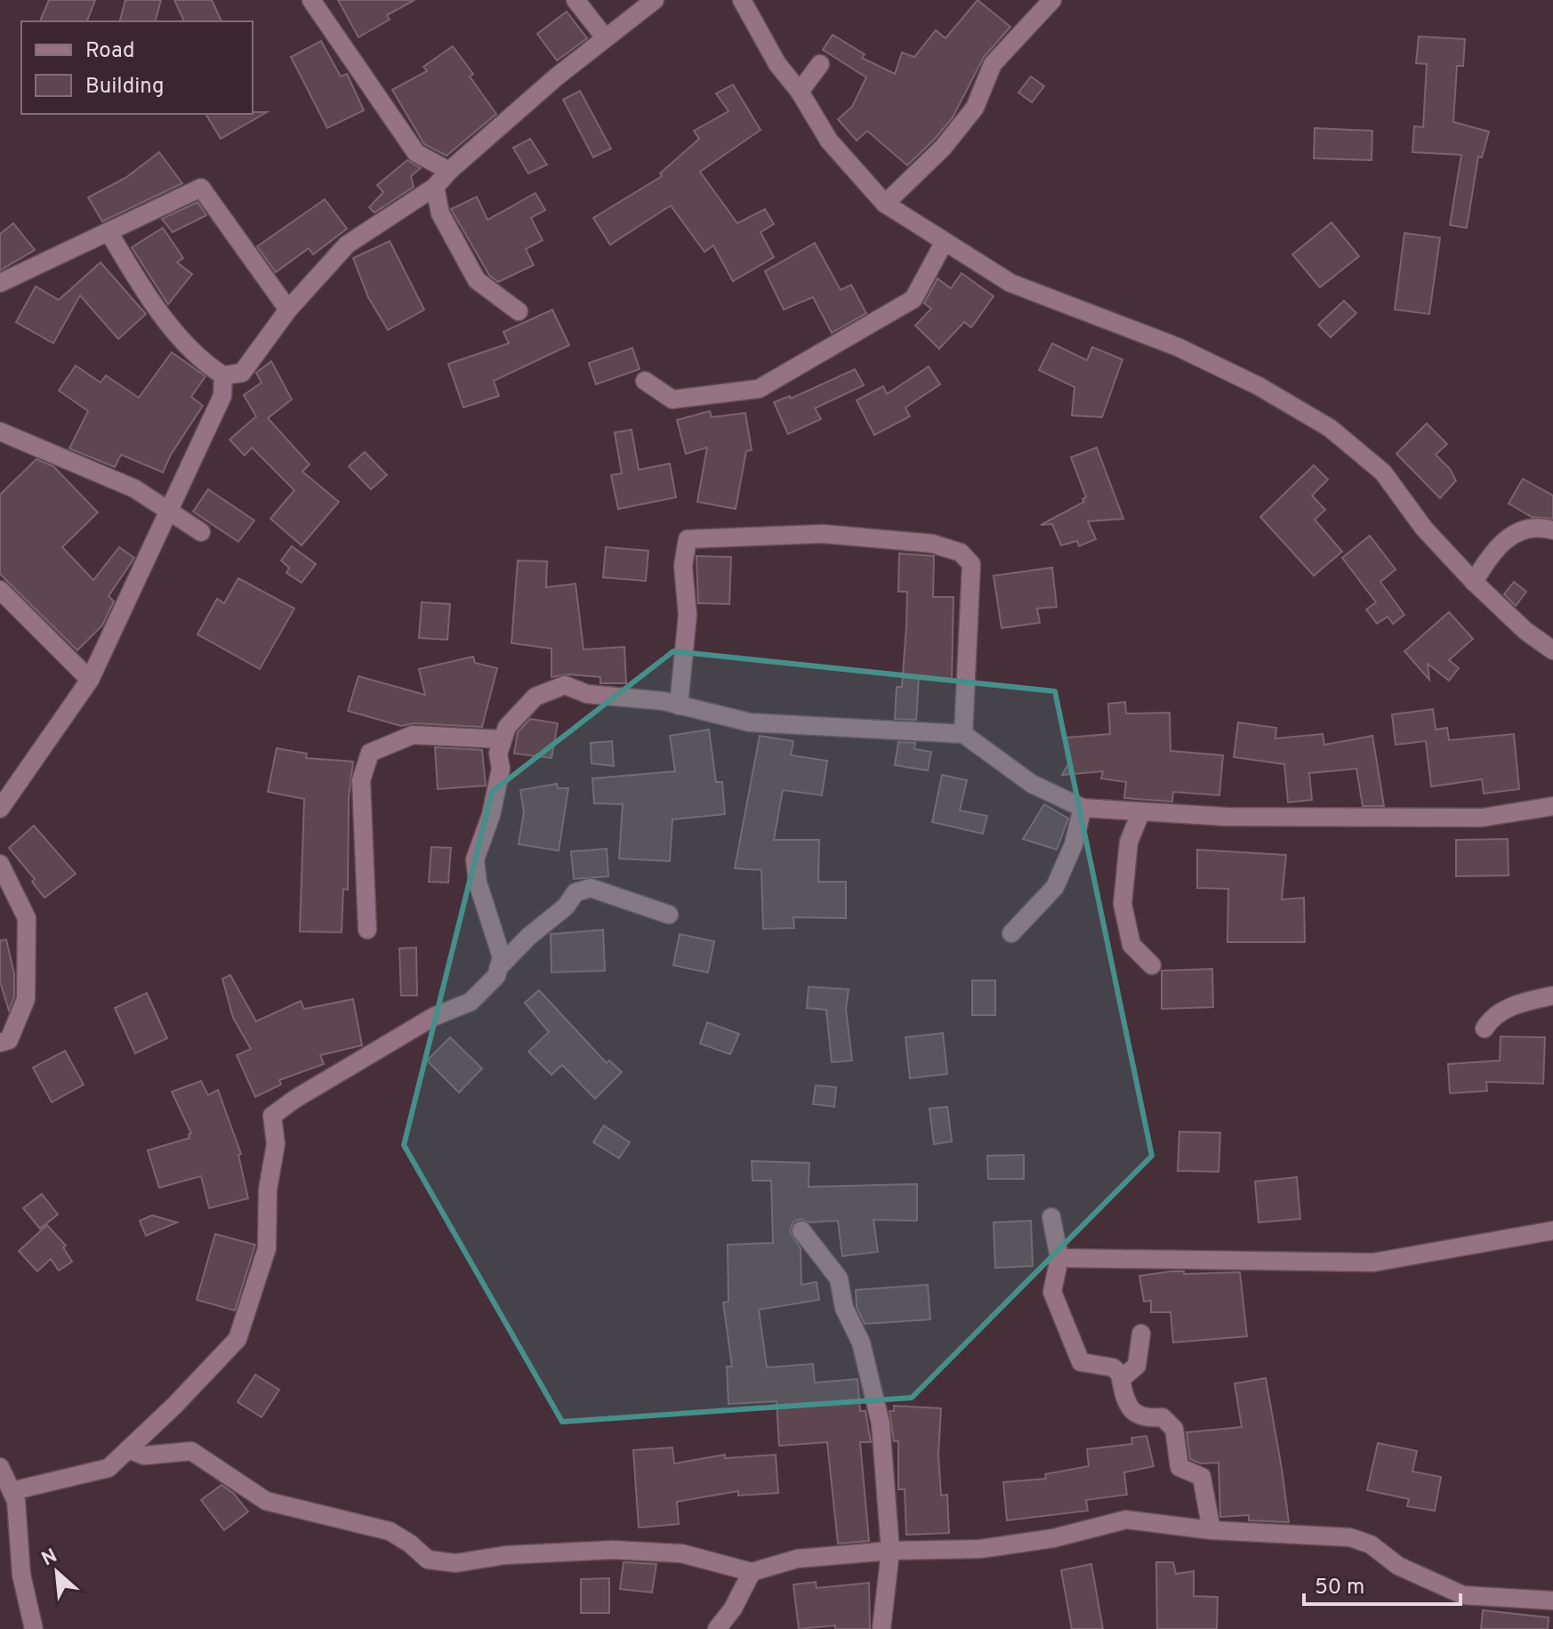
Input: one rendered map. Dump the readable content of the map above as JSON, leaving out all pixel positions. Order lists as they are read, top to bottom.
{
  "legend": ["Road", "Building"],
  "scale_bar": "50 m",
  "north": "top left"
}
